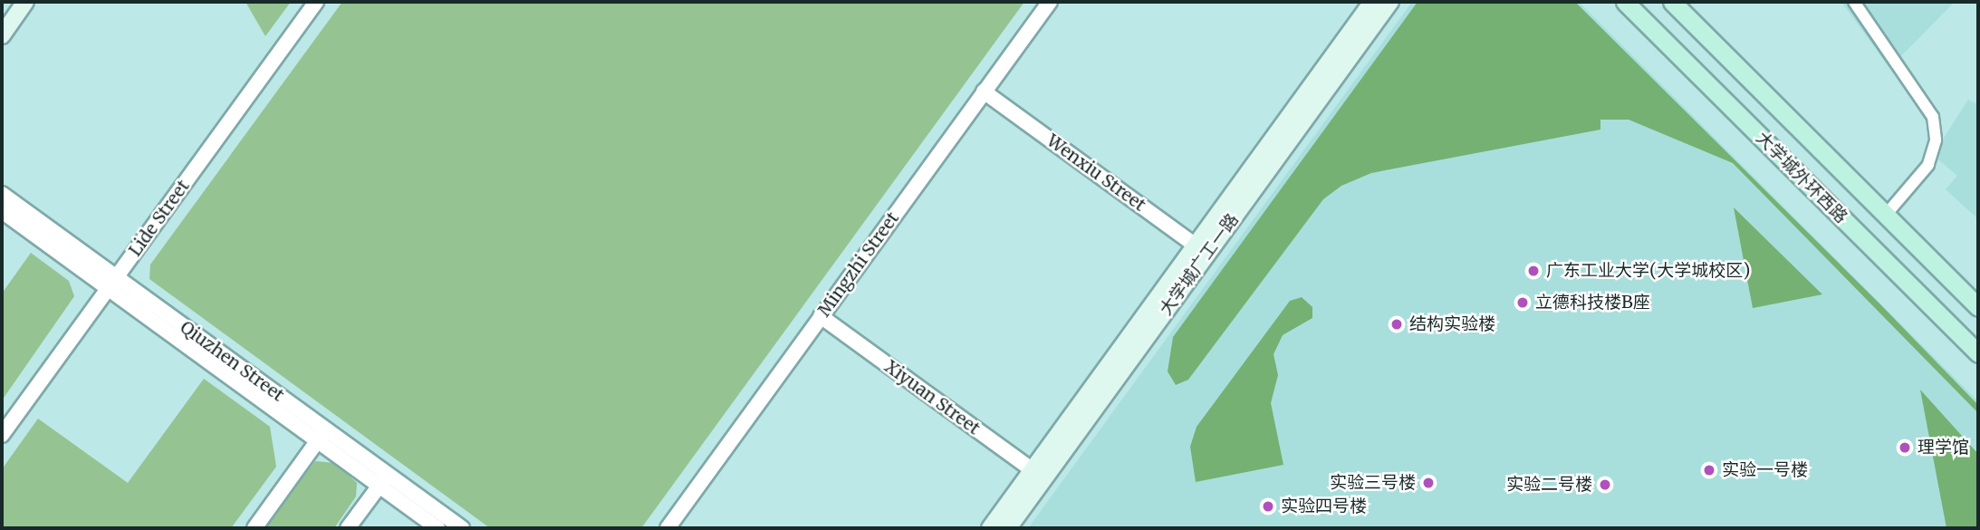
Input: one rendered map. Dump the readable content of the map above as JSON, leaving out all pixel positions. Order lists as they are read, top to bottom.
{
  "streets": {
    "main road": ["大学城外环西路", "大学城广工一路"],
    "street": [
      "Wenxiu Street",
      "Lide Street",
      "Mingzhi Street",
      "Qiuzhen Street",
      "Xiyuan Street"
    ]
  },
  "crossings": [
    ["Wenxiu Street", "Mingzhi Street"],
    ["Wenxiu Street", "大学城广工一路"],
    ["Lide Street", "Qiuzhen Street"],
    ["Mingzhi Street", "Xiyuan Street"],
    ["大学城广工一路", "Xiyuan Street"]
  ],
  "places": [
    "广东工业大学(大学城校区)",
    "立德科技楼B座",
    "结构实验楼",
    "理学馆",
    "实验一号楼",
    "实验三号楼",
    "实验二号楼",
    "实验四号楼"
  ]
}
